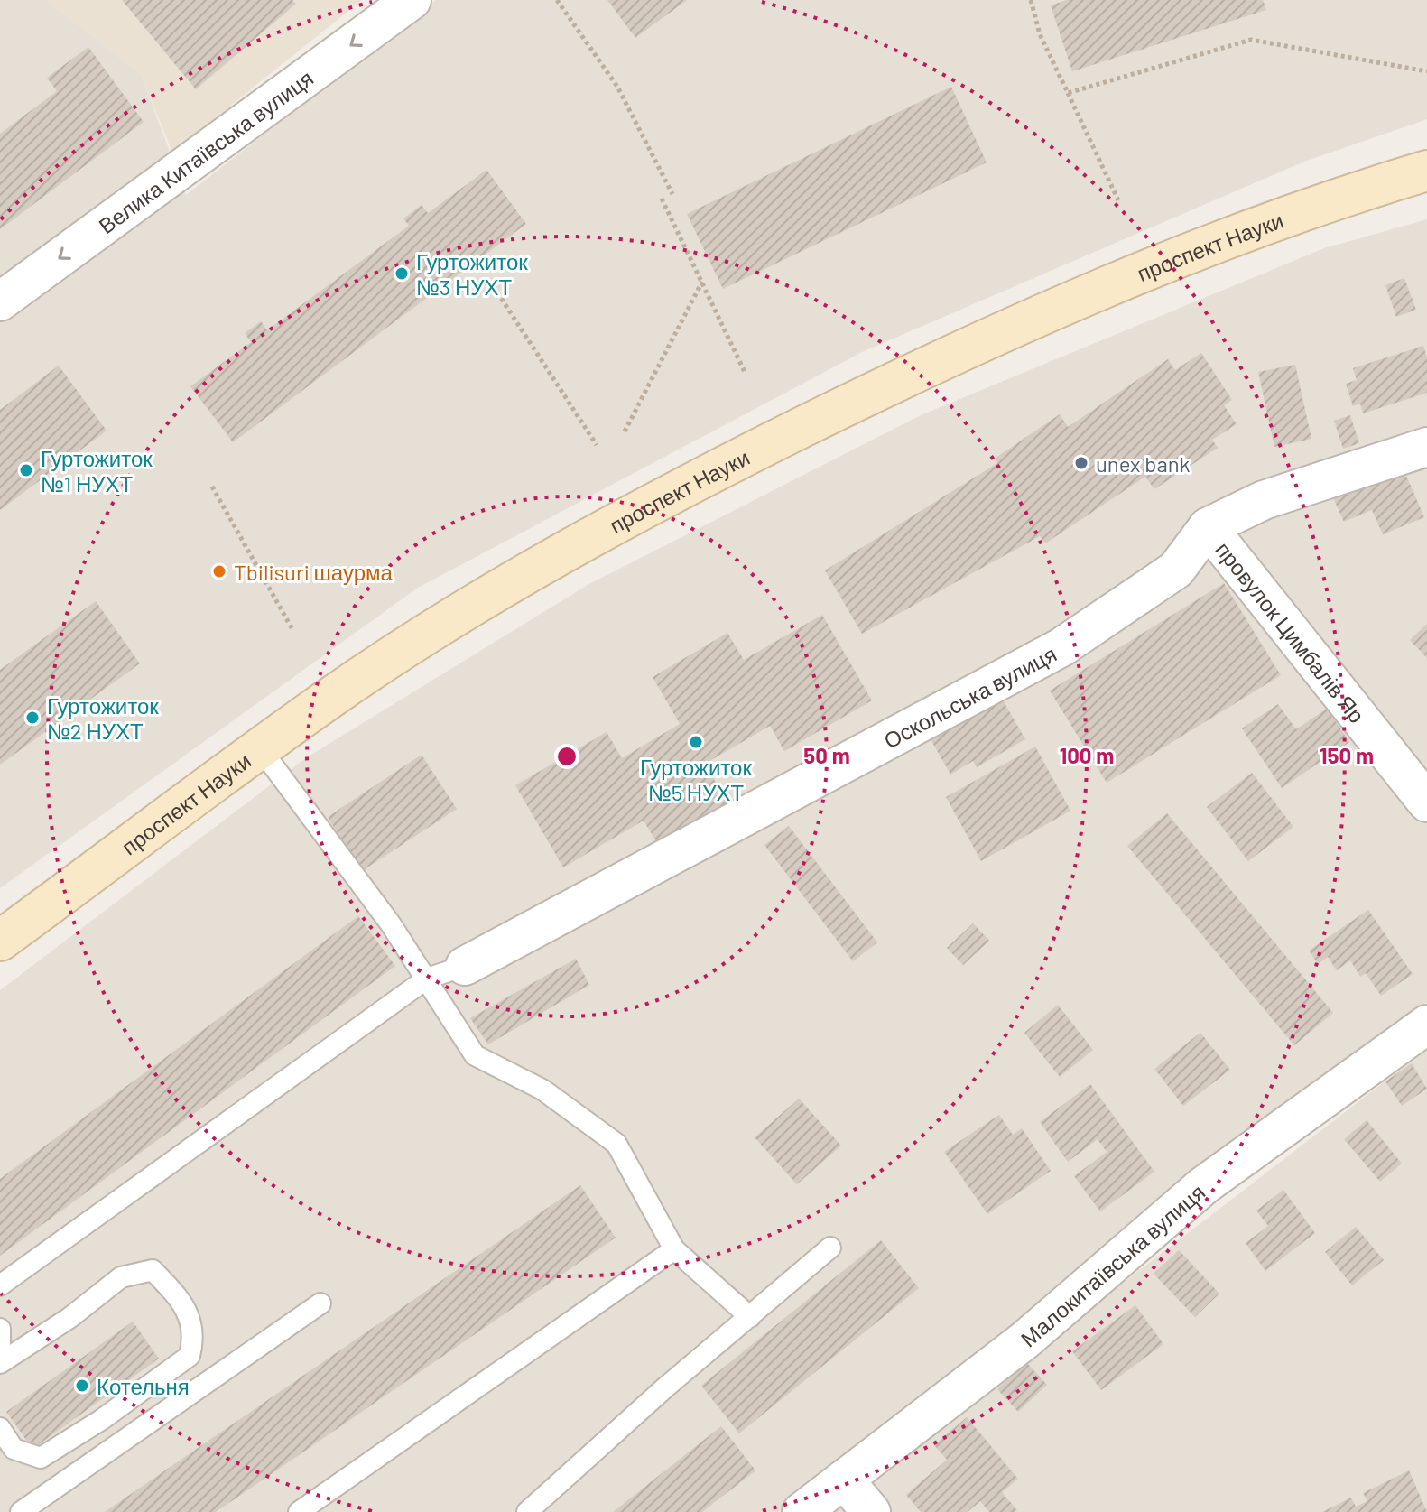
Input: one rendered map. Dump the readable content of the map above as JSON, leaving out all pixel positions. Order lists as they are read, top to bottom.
{
  "streets": {
    "main road": ["проспект Науки"],
    "street": [
      "Велика Китаївська вулиця",
      "провулок Цимбалів Яр",
      "Оскольська вулиця",
      "Малокитаївська вулиця"
    ]
  },
  "crossings": [
    ["провулок Цимбалів Яр", "Оскольська вулиця"]
  ],
  "one_way": ["Велика Китаївська вулиця"],
  "places": [
    "Гуртожиток №3 НУХТ",
    "unex bank",
    "Гуртожиток №1 НУХТ",
    "Tbilisuri шаурма",
    "Гуртожиток №2 НУХТ",
    "Гуртожиток №5 НУХТ",
    "Котельня"
  ],
  "rings": ["50 m", "100 m", "150 m"]
}
